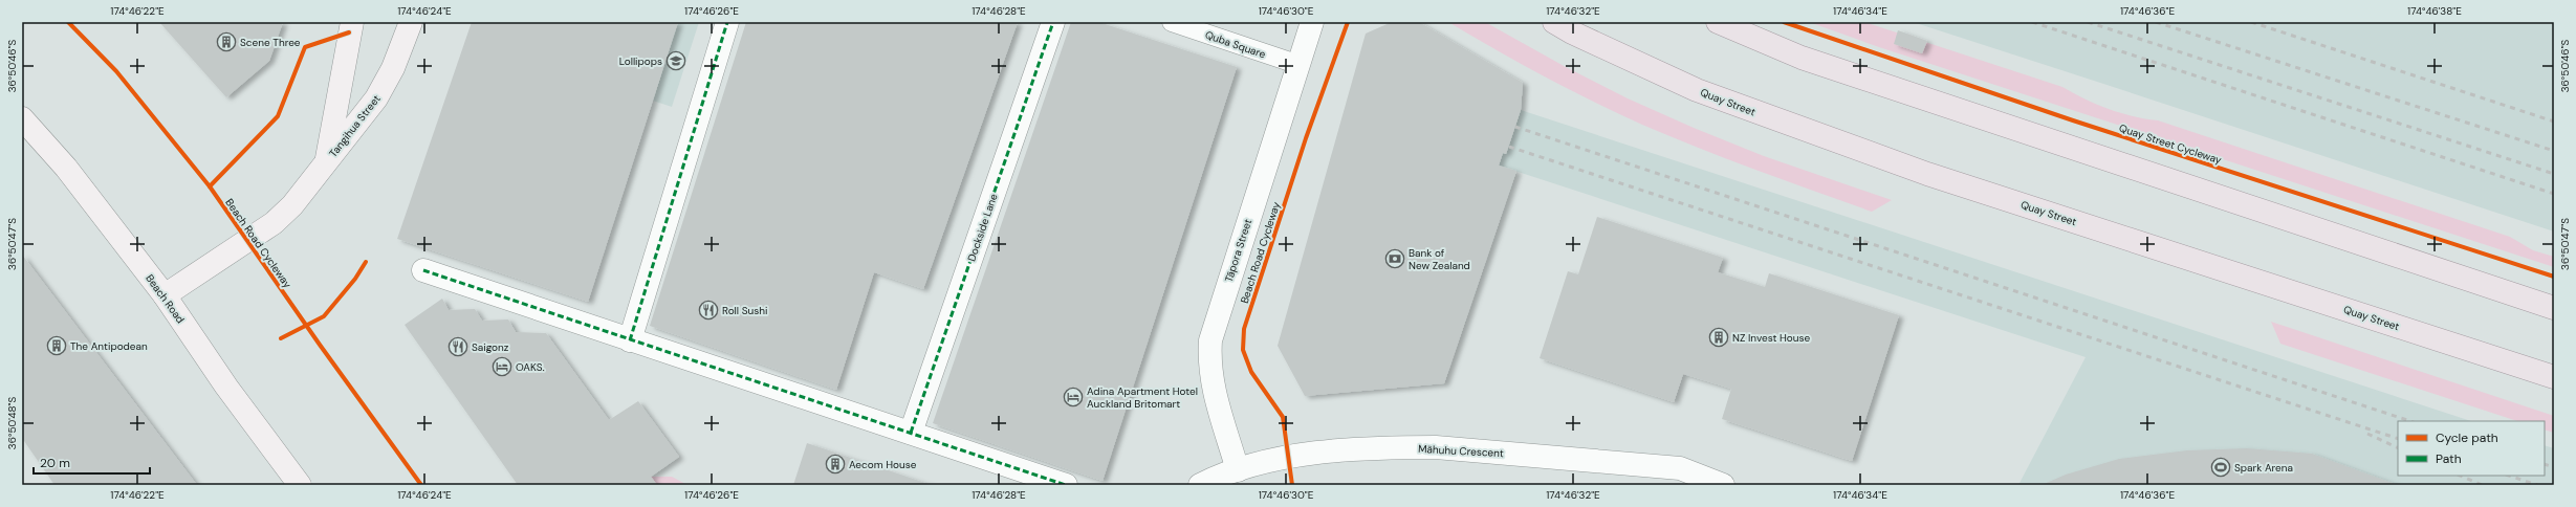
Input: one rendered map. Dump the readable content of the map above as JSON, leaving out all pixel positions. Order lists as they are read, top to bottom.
{
  "streets": {
    "main road": ["Quay Street", "Tangihua Street", "Beach Road"],
    "street": ["Dockside Lane", "Tāpora Street", "Māhuhu Crescent"],
    "lane": ["Quba Square"],
    "cycle path": ["Quay Street Cycleway", "Beach Road Cycleway"]
  },
  "crossings": [
    ["Quba Square", "Tāpora Street"],
    ["Tangihua Street", "Beach Road"],
    ["Tāpora Street", "Māhuhu Crescent"]
  ],
  "places": {
    "building": [
      "Scene Three",
      "NZ Invest House",
      "The Antipodean",
      "Aecom House"
    ],
    "school or university": ["Lollipops"],
    "bank": ["Bank of New Zealand"],
    "restaurant": ["Roll Sushi", "Saigonz"],
    "hotel": ["OAKS.", "Adina Apartment Hotel Auckland Britomart"],
    "sports": ["Spark Arena"]
  },
  "legend": ["Cycle path", "Path"],
  "scale_bar": "20 m",
  "coordinates": [
    "174°46'22\"E",
    "174°46'24\"E",
    "174°46'26\"E",
    "174°46'28\"E",
    "174°46'30\"E",
    "174°46'32\"E",
    "174°46'34\"E",
    "174°46'36\"E",
    "174°46'38\"E",
    "36°50'46\"S",
    "36°50'47\"S",
    "36°50'48\"S"
  ]
}
